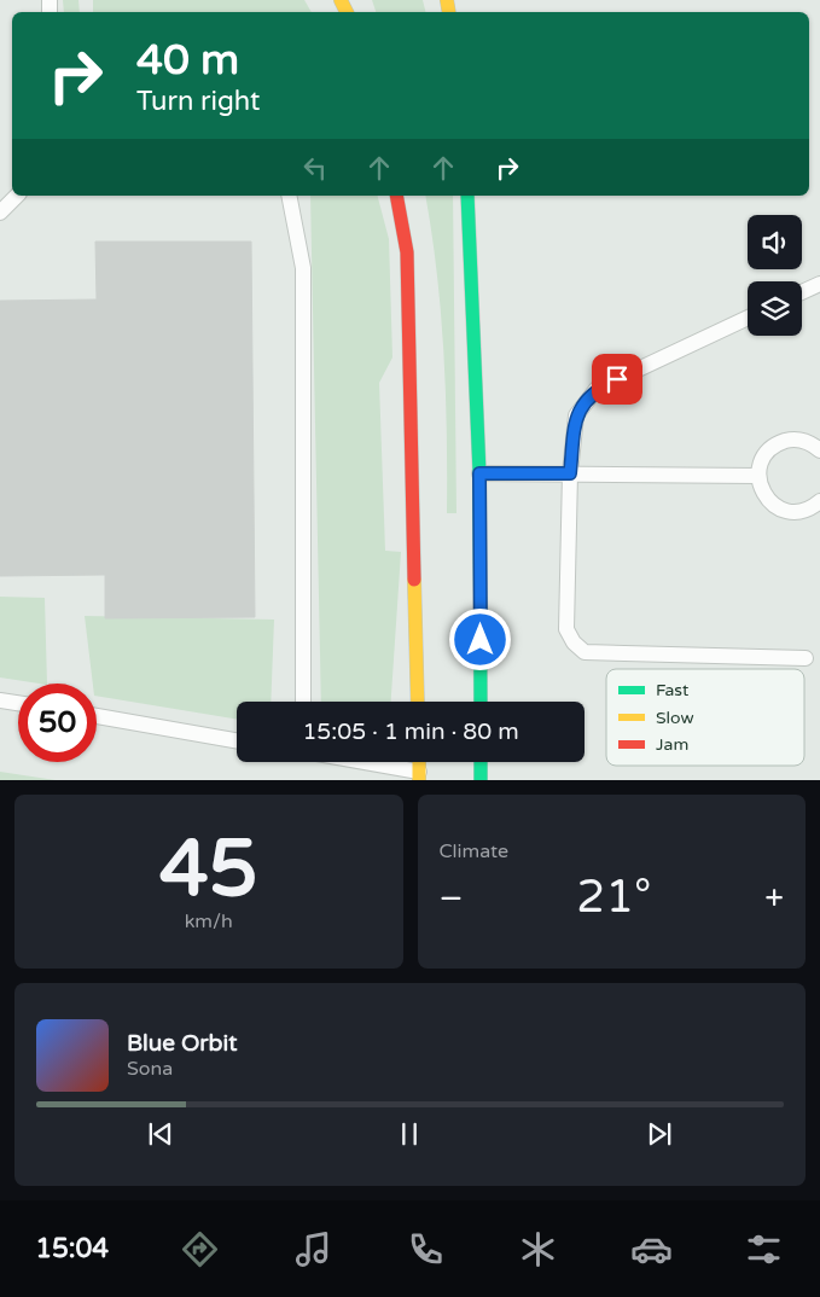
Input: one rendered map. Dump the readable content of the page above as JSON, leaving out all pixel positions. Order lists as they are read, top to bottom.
{
  "legend": ["Fast", "Slow", "Jam"],
  "page": {
    "turn": ["40 m", "Turn right"],
    "limit": "50",
    "trip": "15:05 · 1 min · 80 m",
    "tile": [
      ["45", "km/h"],
      "Climate"
    ],
    "heat": ["−", "21°", "+"],
    "song": ["Blue Orbit", "Sona"],
    "tabs": "15:04"
  }
}
